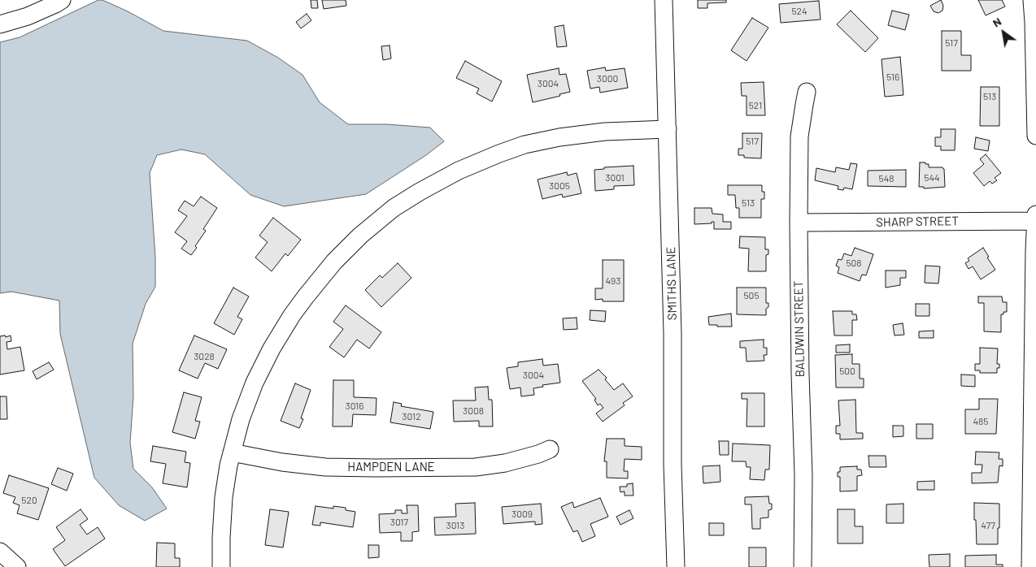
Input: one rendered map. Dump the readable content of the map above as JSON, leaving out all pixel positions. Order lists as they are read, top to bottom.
{
  "streets": {
    "street": [
      "SHARP STREET",
      "SMITHS LANE",
      "BALDWIN STREET",
      "HAMPDEN LANE"
    ]
  },
  "crossings": [
    ["SHARP STREET", "BALDWIN STREET"]
  ],
  "house_numbers": [
    "524",
    "517",
    "516",
    "3000",
    "3004",
    "513",
    "521",
    "517",
    "3001",
    "544",
    "548",
    "3005",
    "513",
    "508",
    "493",
    "505",
    "3028",
    "500",
    "3004",
    "3016",
    "3008",
    "3012",
    "485",
    "520",
    "3009",
    "3017",
    "3013",
    "477"
  ],
  "north": "top left"
}
